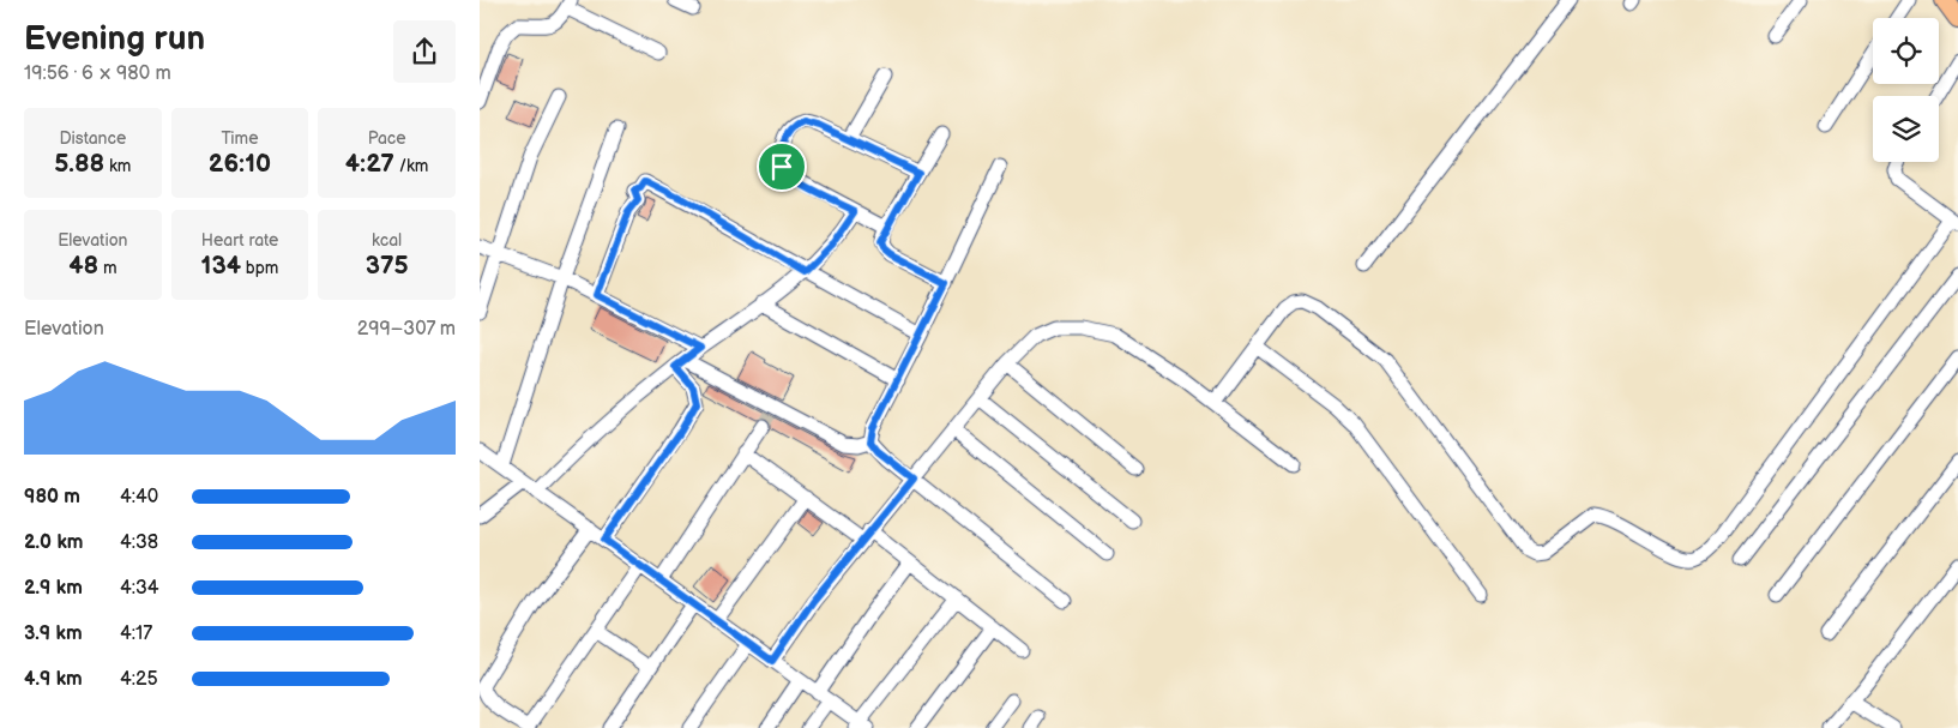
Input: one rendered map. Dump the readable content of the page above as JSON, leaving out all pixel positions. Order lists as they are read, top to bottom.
{
  "page": {
    "heading": ["Evening run", "19:56 · 6 × 980 m"],
    "stats": [
      ["Distance", "5.88 km"],
      ["Time", "26:10"],
      ["Pace", "4:27 /km"],
      ["Elevation", "48 m"],
      ["Heart rate", "134 bpm"],
      ["kcal", "375"]
    ],
    "chart": ["Elevation", "299–307 m"],
    "list": [
      {
        "name": "980 m",
        "note": "4:40"
      },
      {
        "name": "2.0 km",
        "note": "4:38"
      },
      {
        "name": "2.9 km",
        "note": "4:34"
      },
      {
        "name": "3.9 km",
        "note": "4:17"
      },
      {
        "name": "4.9 km",
        "note": "4:25"
      }
    ]
  }
}
